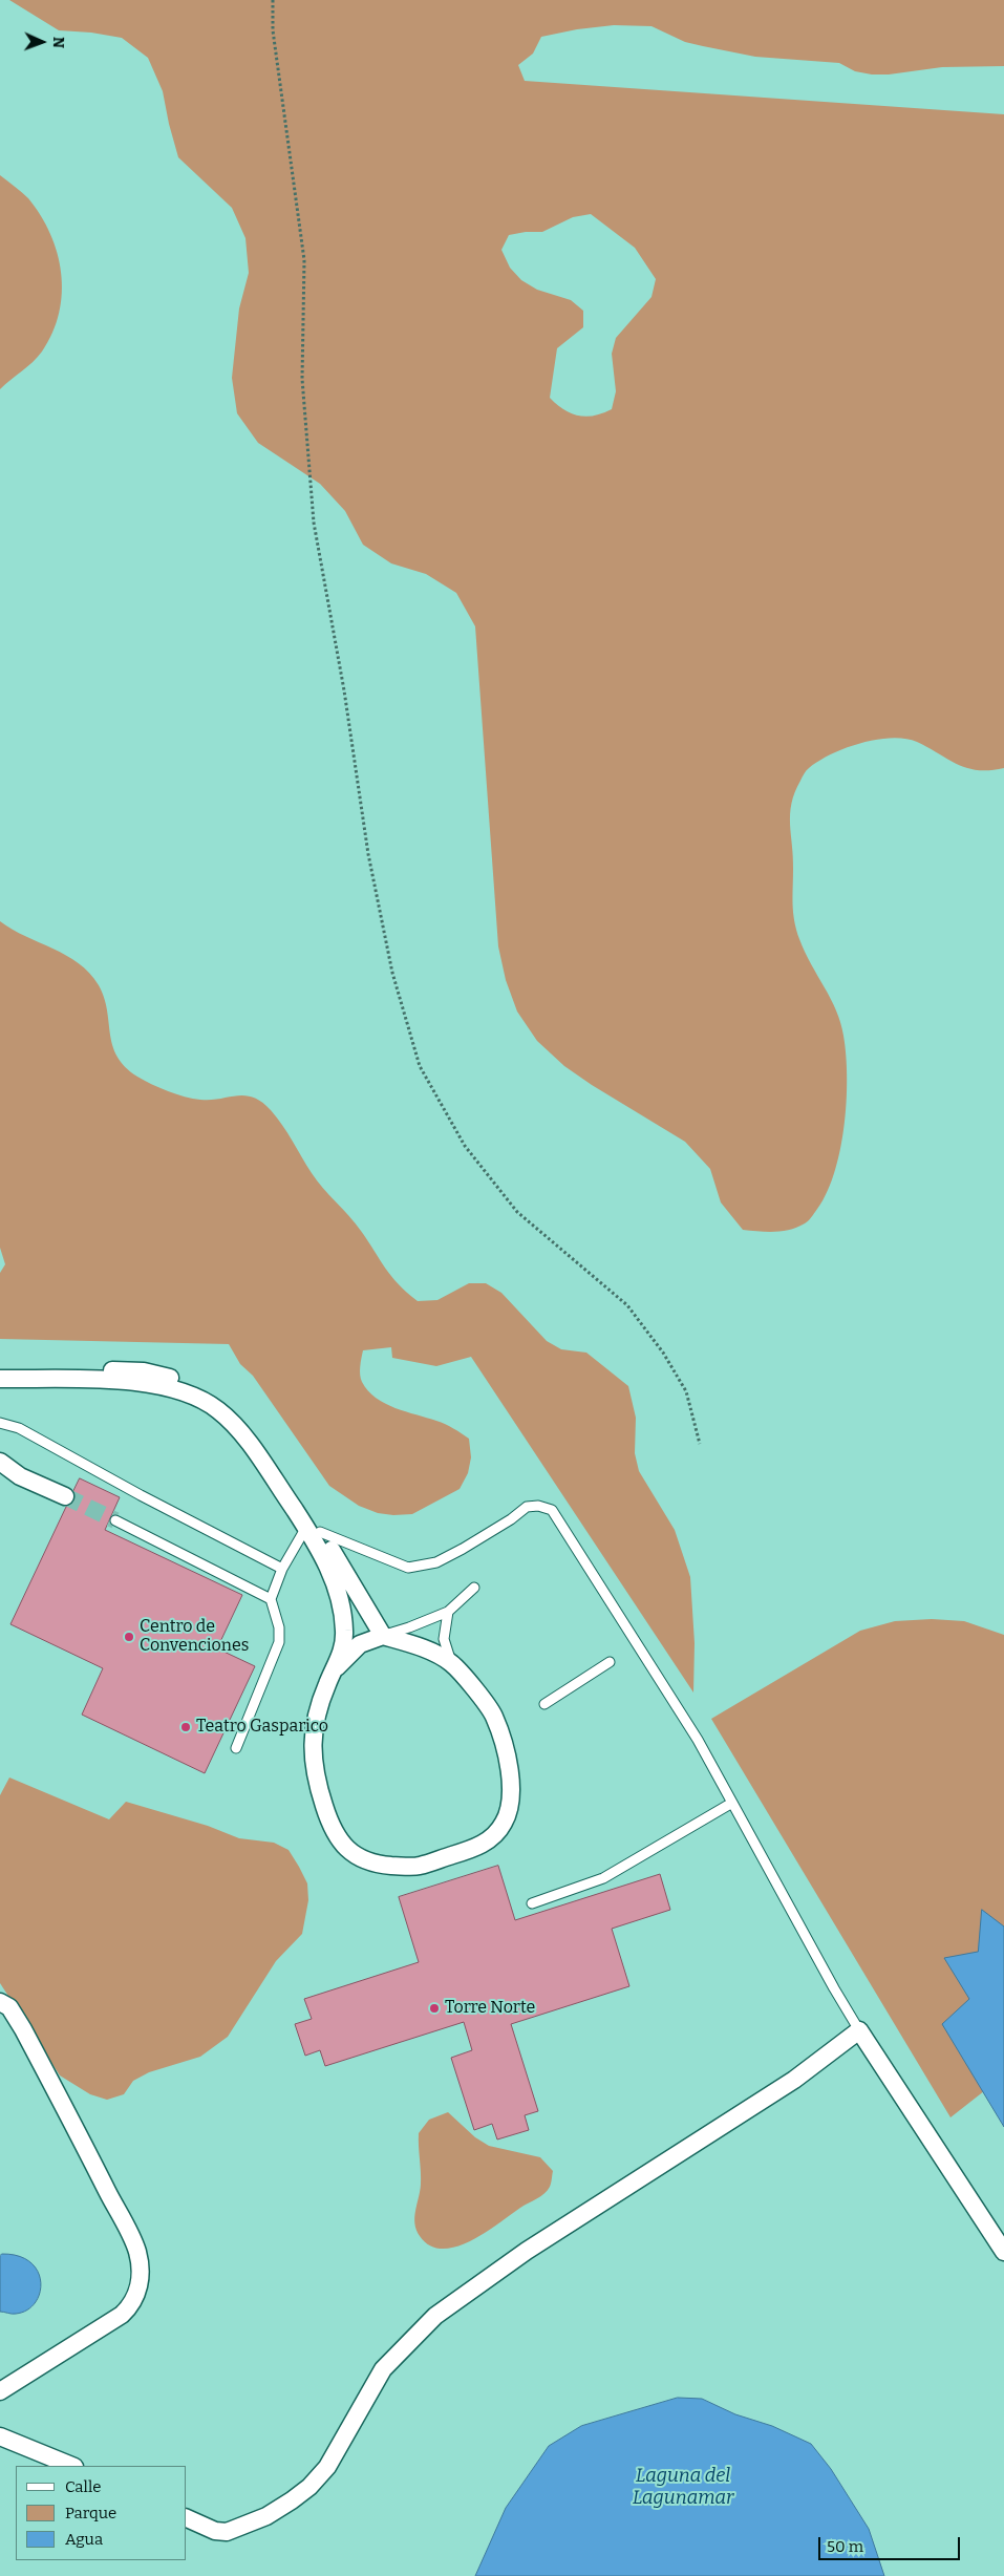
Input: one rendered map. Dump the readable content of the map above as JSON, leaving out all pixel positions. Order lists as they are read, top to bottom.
{
  "water": ["Laguna del Lagunamar"],
  "places": ["Centro de Convenciones", "Teatro Gasparico", "Torre Norte"],
  "legend": ["Calle", "Parque", "Agua"],
  "scale_bar": "50 m",
  "north": "right"
}
